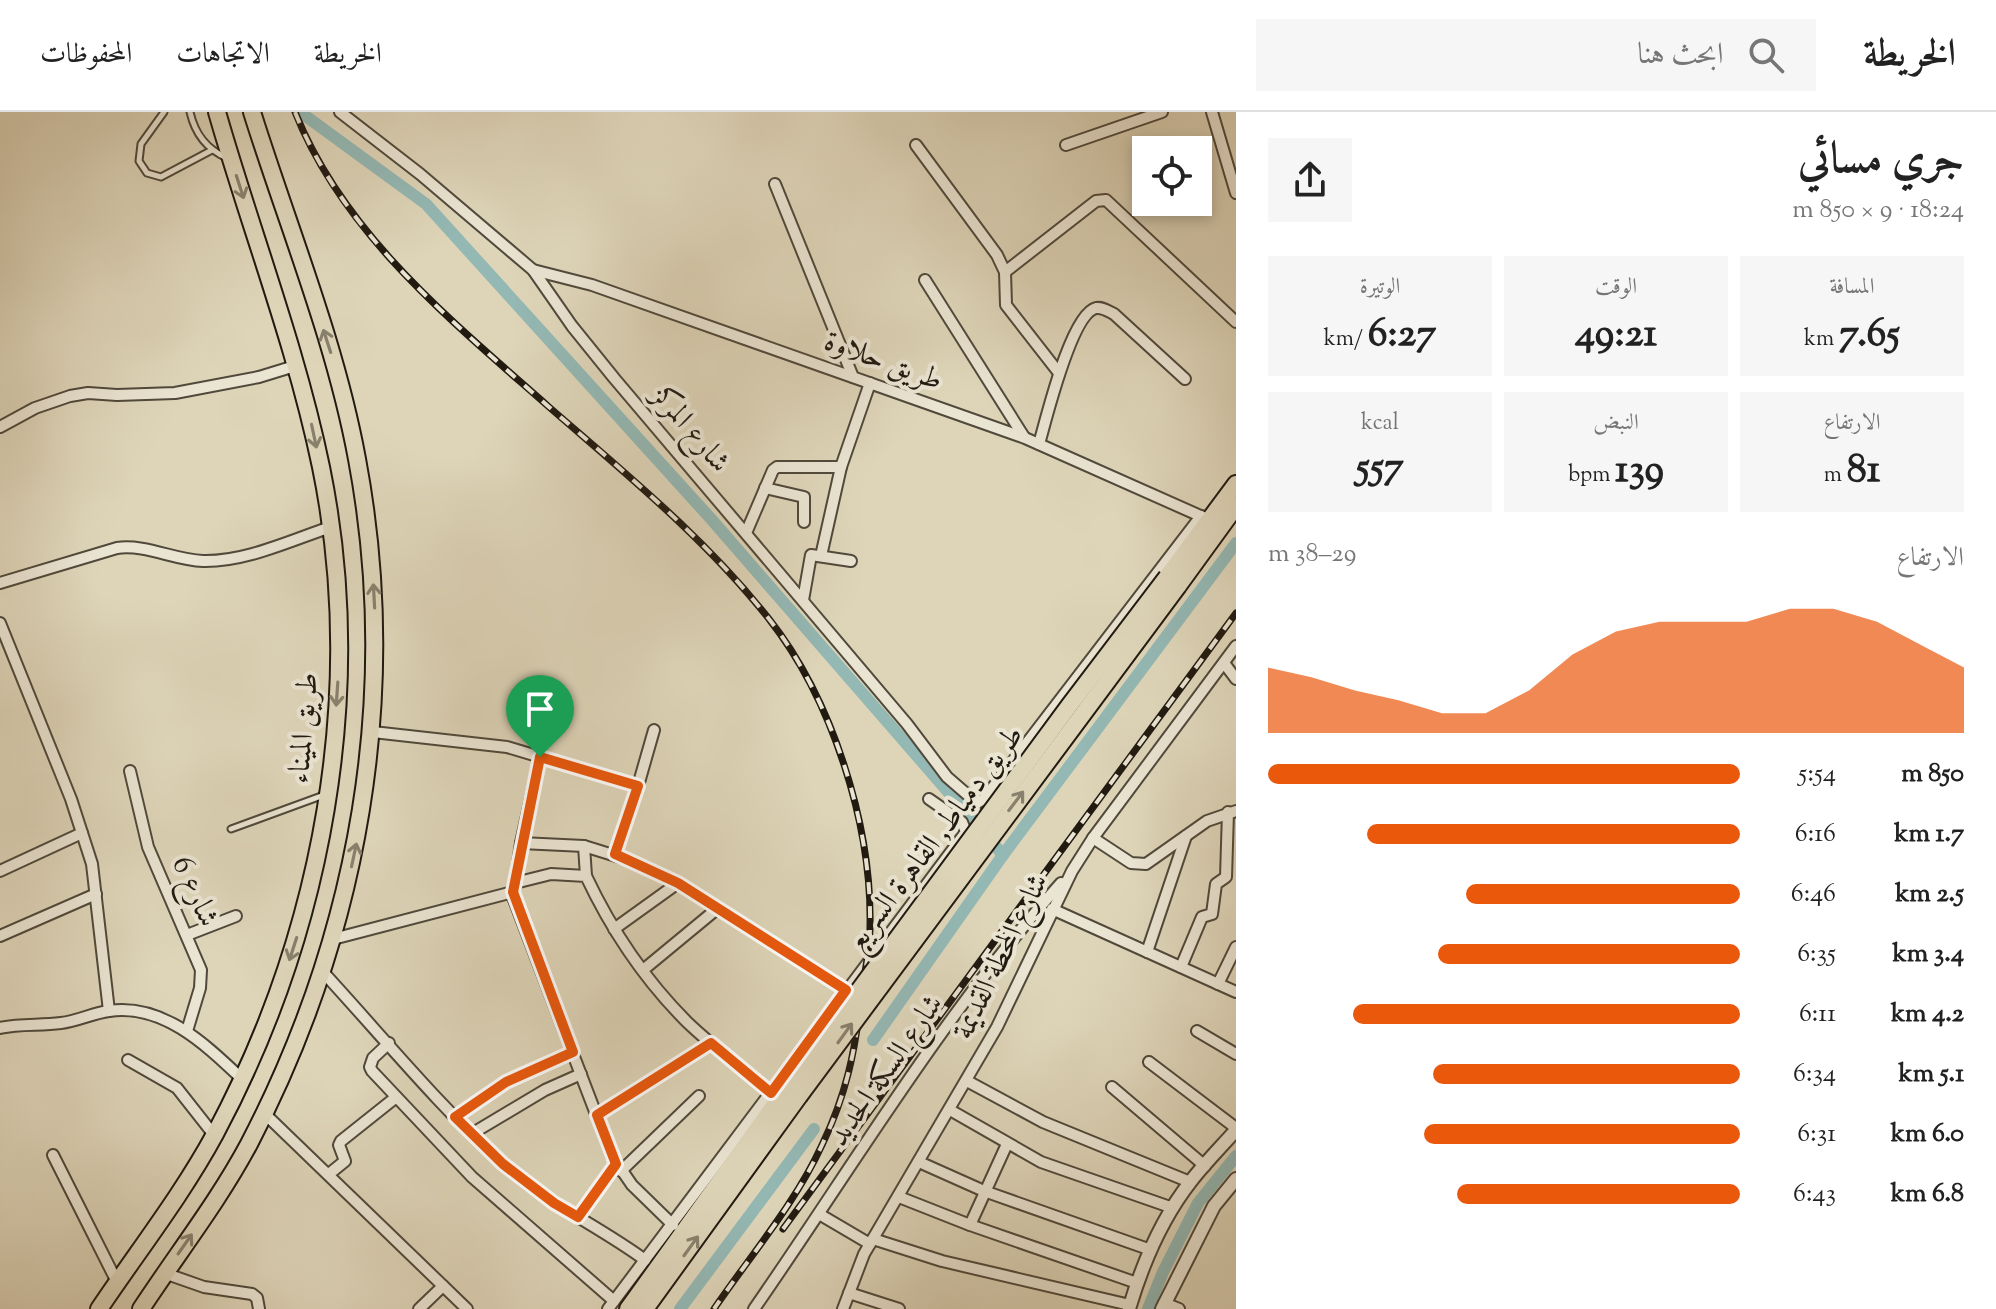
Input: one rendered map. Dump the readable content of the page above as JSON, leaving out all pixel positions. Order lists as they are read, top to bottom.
{
  "streets": {
    "highway": ["طريق الميناء", "طريق دمياط, القاهرة السريع"],
    "street": [
      "طريق حلاوة",
      "شارع المركز",
      "شارع 6",
      "شارع المحطة القديمة",
      "شارع السكة الحديد"
    ]
  },
  "crossings": [
    ["طريق حلاوة", "شارع المركز"],
    ["طريق حلاوة", "طريق دمياط, القاهرة السريع"],
    ["شارع المركز", "طريق دمياط, القاهرة السريع"],
    ["شارع المحطة القديمة", "شارع السكة الحديد"]
  ],
  "page": {
    "header": "الخريطة",
    "search": "ابحث هنا",
    "nav": ["الخريطة", "الاتجاهات", "المحفوظات"],
    "heading": ["جري مسائي", "18:24 · 9 × 850 m"],
    "stats": [
      ["المسافة", "7.65 km"],
      ["الوقت", "49:21"],
      ["الوتيرة", "6:27 /km"],
      ["الارتفاع", "81 m"],
      ["النبض", "139 bpm"],
      ["kcal", "557"]
    ],
    "chart": ["الارتفاع", "29–38 m"],
    "list": [
      {
        "name": "850 m",
        "note": "5:54"
      },
      {
        "name": "1.7 km",
        "note": "6:16"
      },
      {
        "name": "2.5 km",
        "note": "6:46"
      },
      {
        "name": "3.4 km",
        "note": "6:35"
      },
      {
        "name": "4.2 km",
        "note": "6:11"
      },
      {
        "name": "5.1 km",
        "note": "6:34"
      },
      {
        "name": "6.0 km",
        "note": "6:31"
      },
      {
        "name": "6.8 km",
        "note": "6:43"
      }
    ]
  }
}
